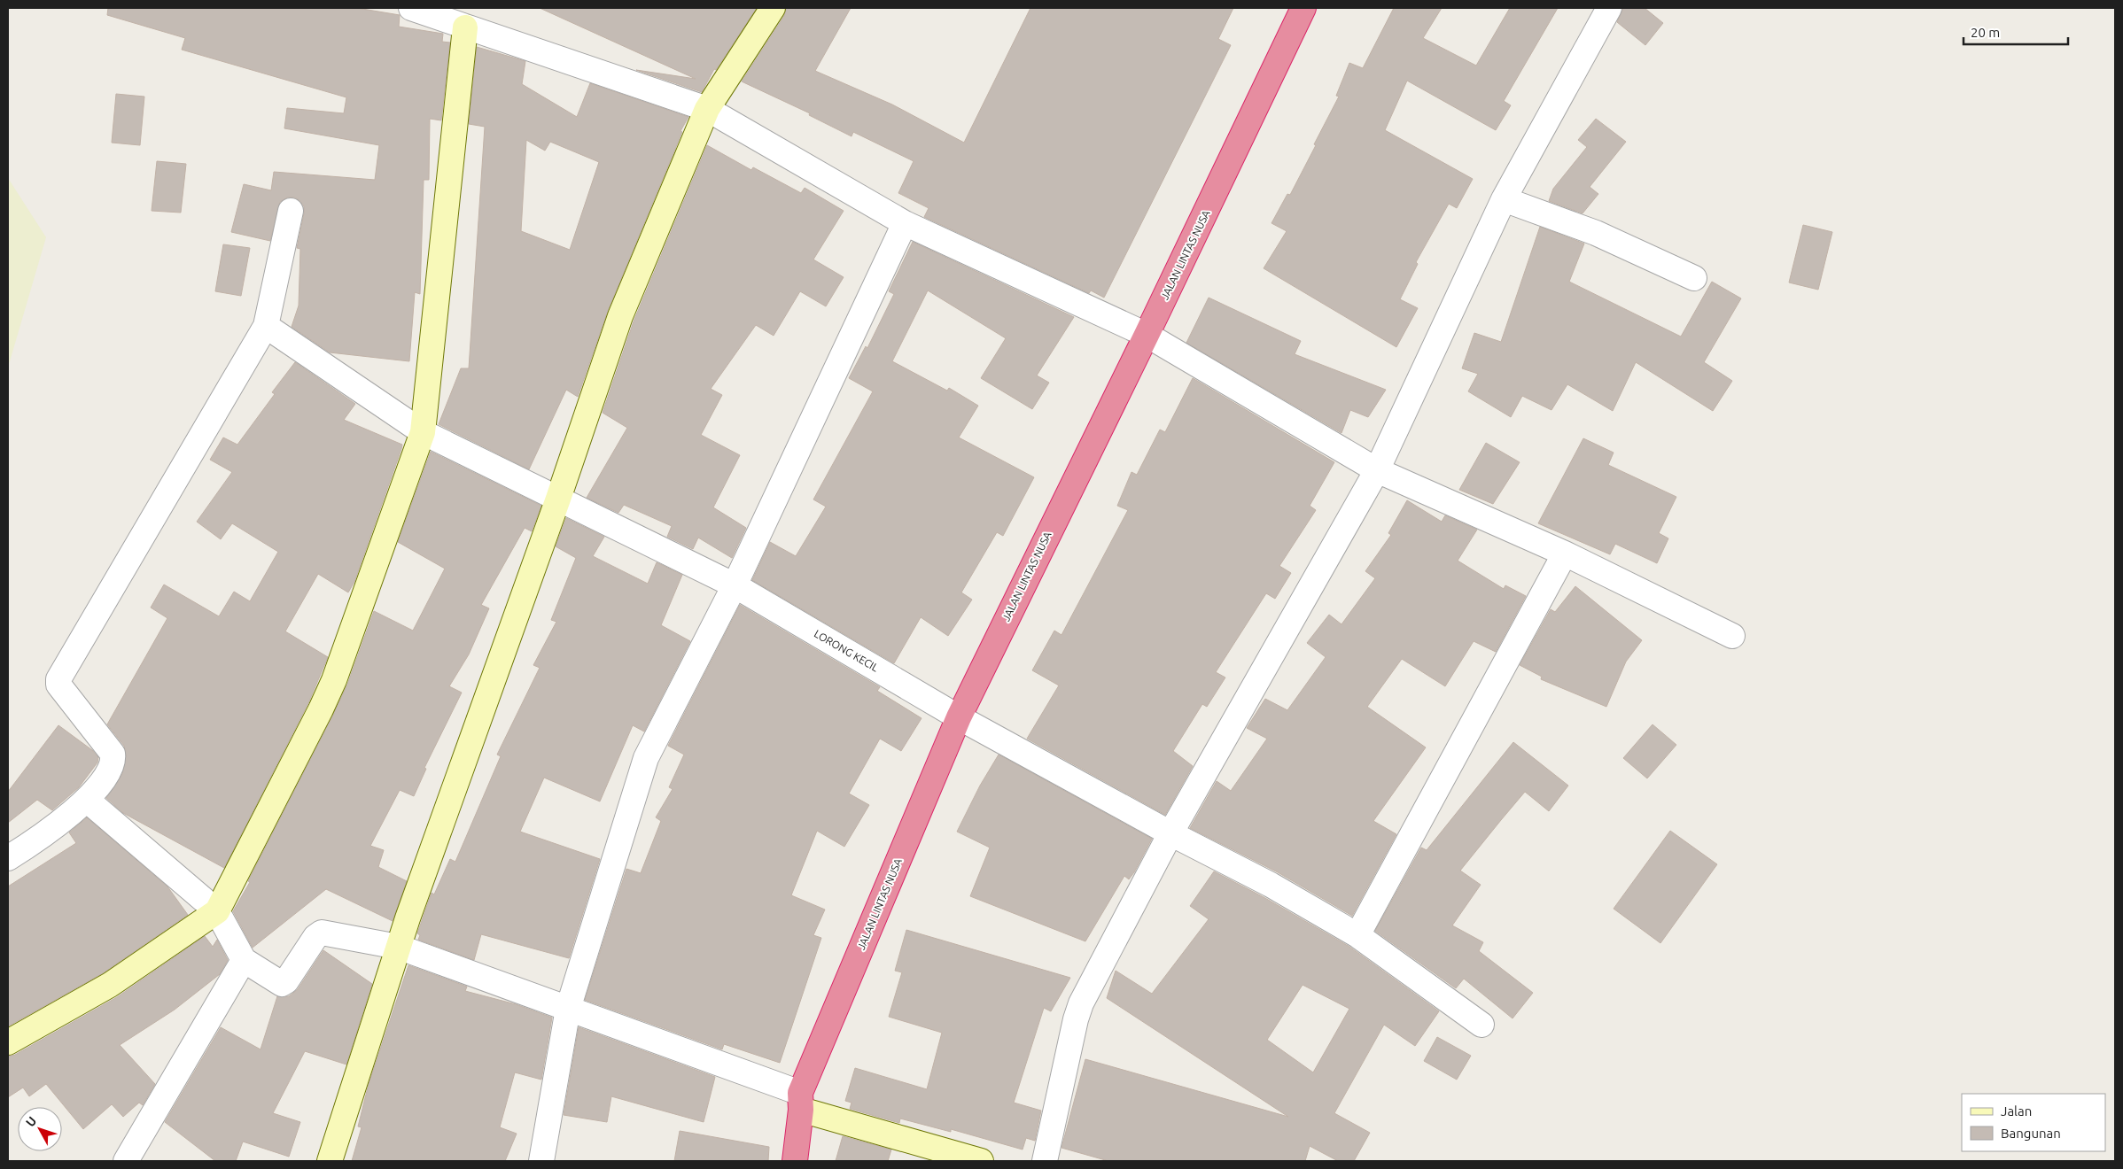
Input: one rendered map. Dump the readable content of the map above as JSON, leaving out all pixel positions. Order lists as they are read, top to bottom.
{
  "streets": {
    "highway": ["JALAN LINTAS NUSA"],
    "street": ["LORONG KECIL"]
  },
  "crossings": [
    ["JALAN LINTAS NUSA", "LORONG KECIL"]
  ],
  "legend": ["Jalan", "Bangunan"],
  "scale_bar": "20 m",
  "north": "top left"
}
